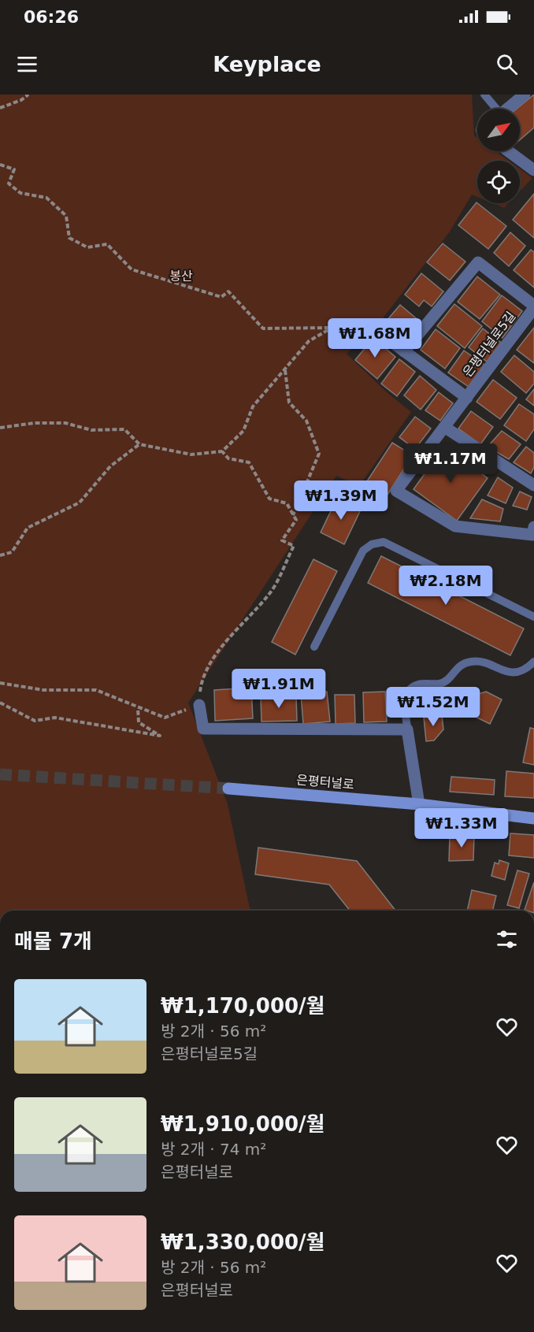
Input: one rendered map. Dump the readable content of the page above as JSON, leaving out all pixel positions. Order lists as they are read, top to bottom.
{
  "streets": {
    "main road": ["은평터널로"],
    "street": ["은평터널로5길"]
  },
  "parks": ["봉산"],
  "north": "top right",
  "page": {
    "status": "06:26",
    "header": "Keyplace",
    "price": [
      "₩1.68M",
      "₩1.17M",
      "₩1.39M",
      "₩2.18M",
      "₩1.91M",
      "₩1.52M",
      "₩1.33M"
    ],
    "heading": "매물 7개",
    "list": [
      {
        "name": "₩1,170,000/월",
        "note": "방 2개 · 56 m² · 은평터널로5길"
      },
      {
        "name": "₩1,910,000/월",
        "note": "방 2개 · 74 m² · 은평터널로"
      },
      {
        "name": "₩1,330,000/월",
        "note": "방 2개 · 56 m² · 은평터널로"
      }
    ]
  }
}
